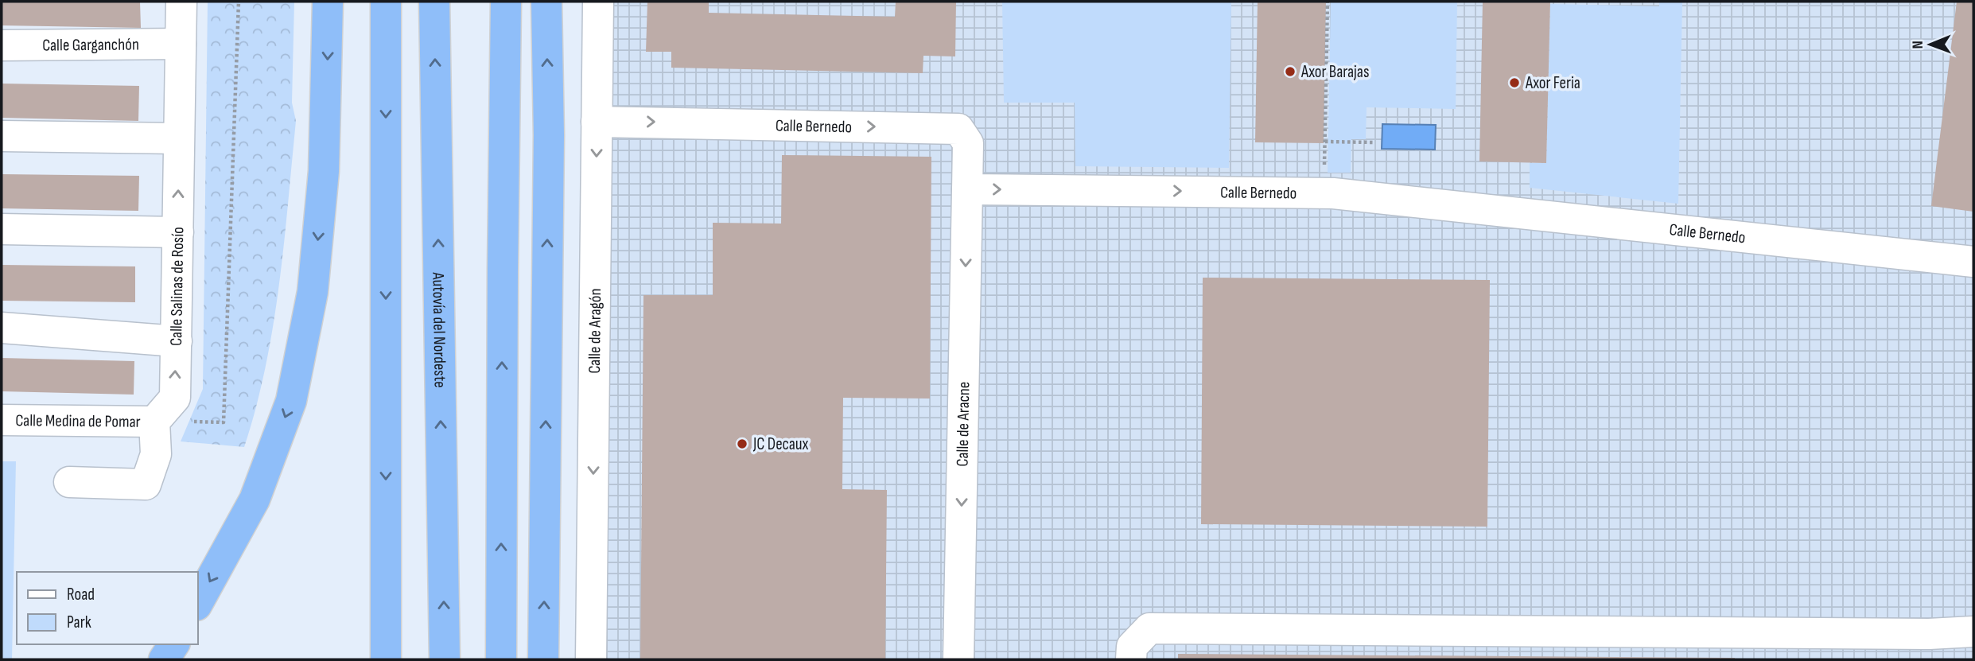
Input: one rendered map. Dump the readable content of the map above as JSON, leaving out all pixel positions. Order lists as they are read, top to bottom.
{
  "streets": {
    "highway": ["Autovía del Nordeste"],
    "street": [
      "Calle Garganchón",
      "Calle Bernedo",
      "Calle Salinas de Rosío",
      "Calle de Aragón",
      "Calle Medina de Pomar",
      "Calle de Aracne"
    ]
  },
  "crossings": [
    ["Calle Garganchón", "Calle Salinas de Rosío"],
    ["Calle Bernedo", "Calle de Aragón"],
    ["Calle Bernedo", "Calle de Aracne"],
    ["Calle Salinas de Rosío", "Calle Medina de Pomar"]
  ],
  "one_way": [
    "Calle Bernedo",
    "Calle Salinas de Rosío",
    "Calle de Aragón",
    "Calle de Aracne"
  ],
  "places": ["Axor Barajas", "Axor Feria", "JC Decaux"],
  "legend": ["Road", "Park"],
  "north": "left"
}
